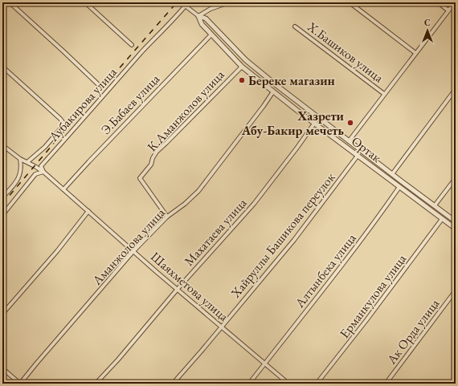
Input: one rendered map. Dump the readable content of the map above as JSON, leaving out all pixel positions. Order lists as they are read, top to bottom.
{
  "streets": {
    "street": [
      "Х.Башиков улица",
      "Аубакирова улица",
      "Э.Бабаев улица",
      "К.Аманжолов улица",
      "Ортак",
      "Махатаева улица",
      "Хайруллы Башикова переулок",
      "Аманжолова улица",
      "Алтынбека улица",
      "Шаяхметова улица",
      "Ерманкулова улица",
      "Ак Орда улица"
    ]
  },
  "crossings": [
    ["Х.Башиков улица", "Ортак"],
    ["Аубакирова улица", "Ортак"],
    ["Аубакирова улица", "Шаяхметова улица"],
    ["Э.Бабаев улица", "Ортак"],
    ["Э.Бабаев улица", "Шаяхметова улица"],
    ["К.Аманжолов улица", "Ортак"],
    ["К.Аманжолов улица", "Аманжолова улица"],
    ["Ортак", "Махатаева улица"],
    ["Ортак", "Хайруллы Башикова переулок"],
    ["Ортак", "Аманжолова улица"],
    ["Ортак", "Алтынбека улица"],
    ["Ортак", "Ерманкулова улица"],
    ["Махатаева улица", "Шаяхметова улица"],
    ["Хайруллы Башикова переулок", "Шаяхметова улица"],
    ["Аманжолова улица", "Шаяхметова улица"],
    ["Алтынбека улица", "Шаяхметова улица"]
  ],
  "places": ["Береке магазин", "Хазрети Абу-Бакир мечеть"],
  "north": "top"
}
